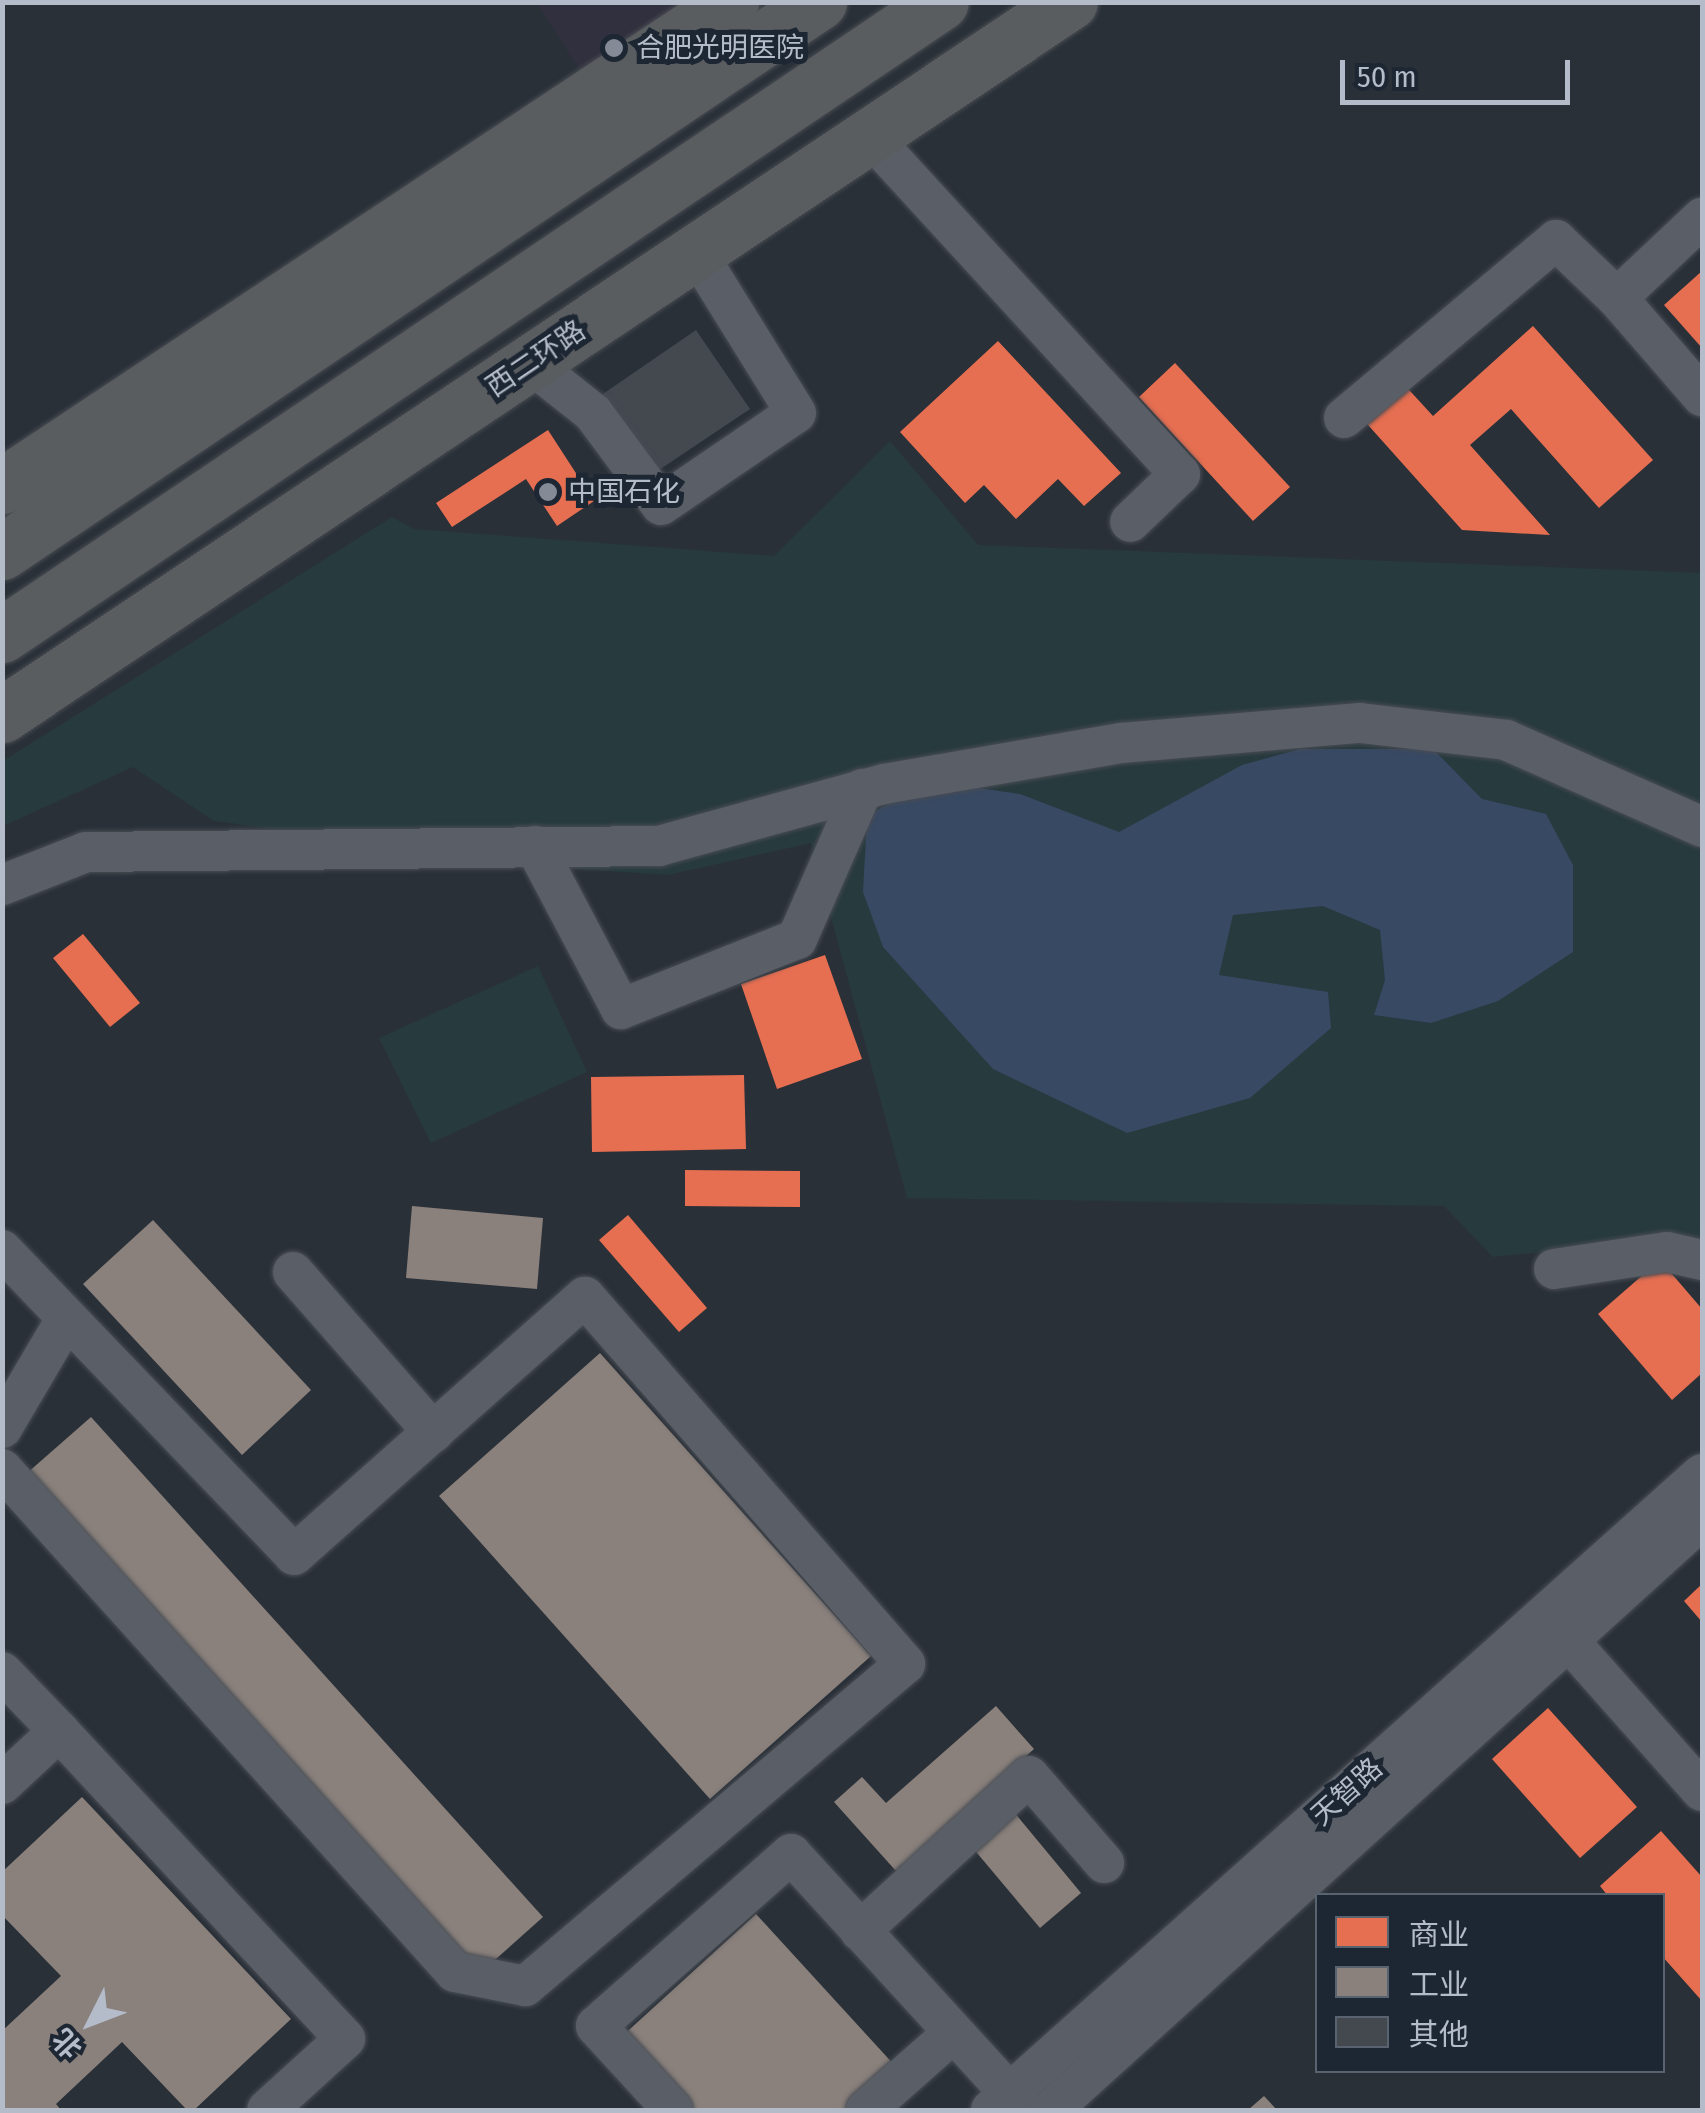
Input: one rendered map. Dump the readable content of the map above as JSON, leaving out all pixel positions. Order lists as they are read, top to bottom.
{
  "streets": {
    "highway": ["西二环路"],
    "street": ["天智路"]
  },
  "places": ["合肥光明医院", "中国石化"],
  "legend": ["商业", "工业", "其他"],
  "scale_bar": "50 m",
  "north": "bottom left"
}
